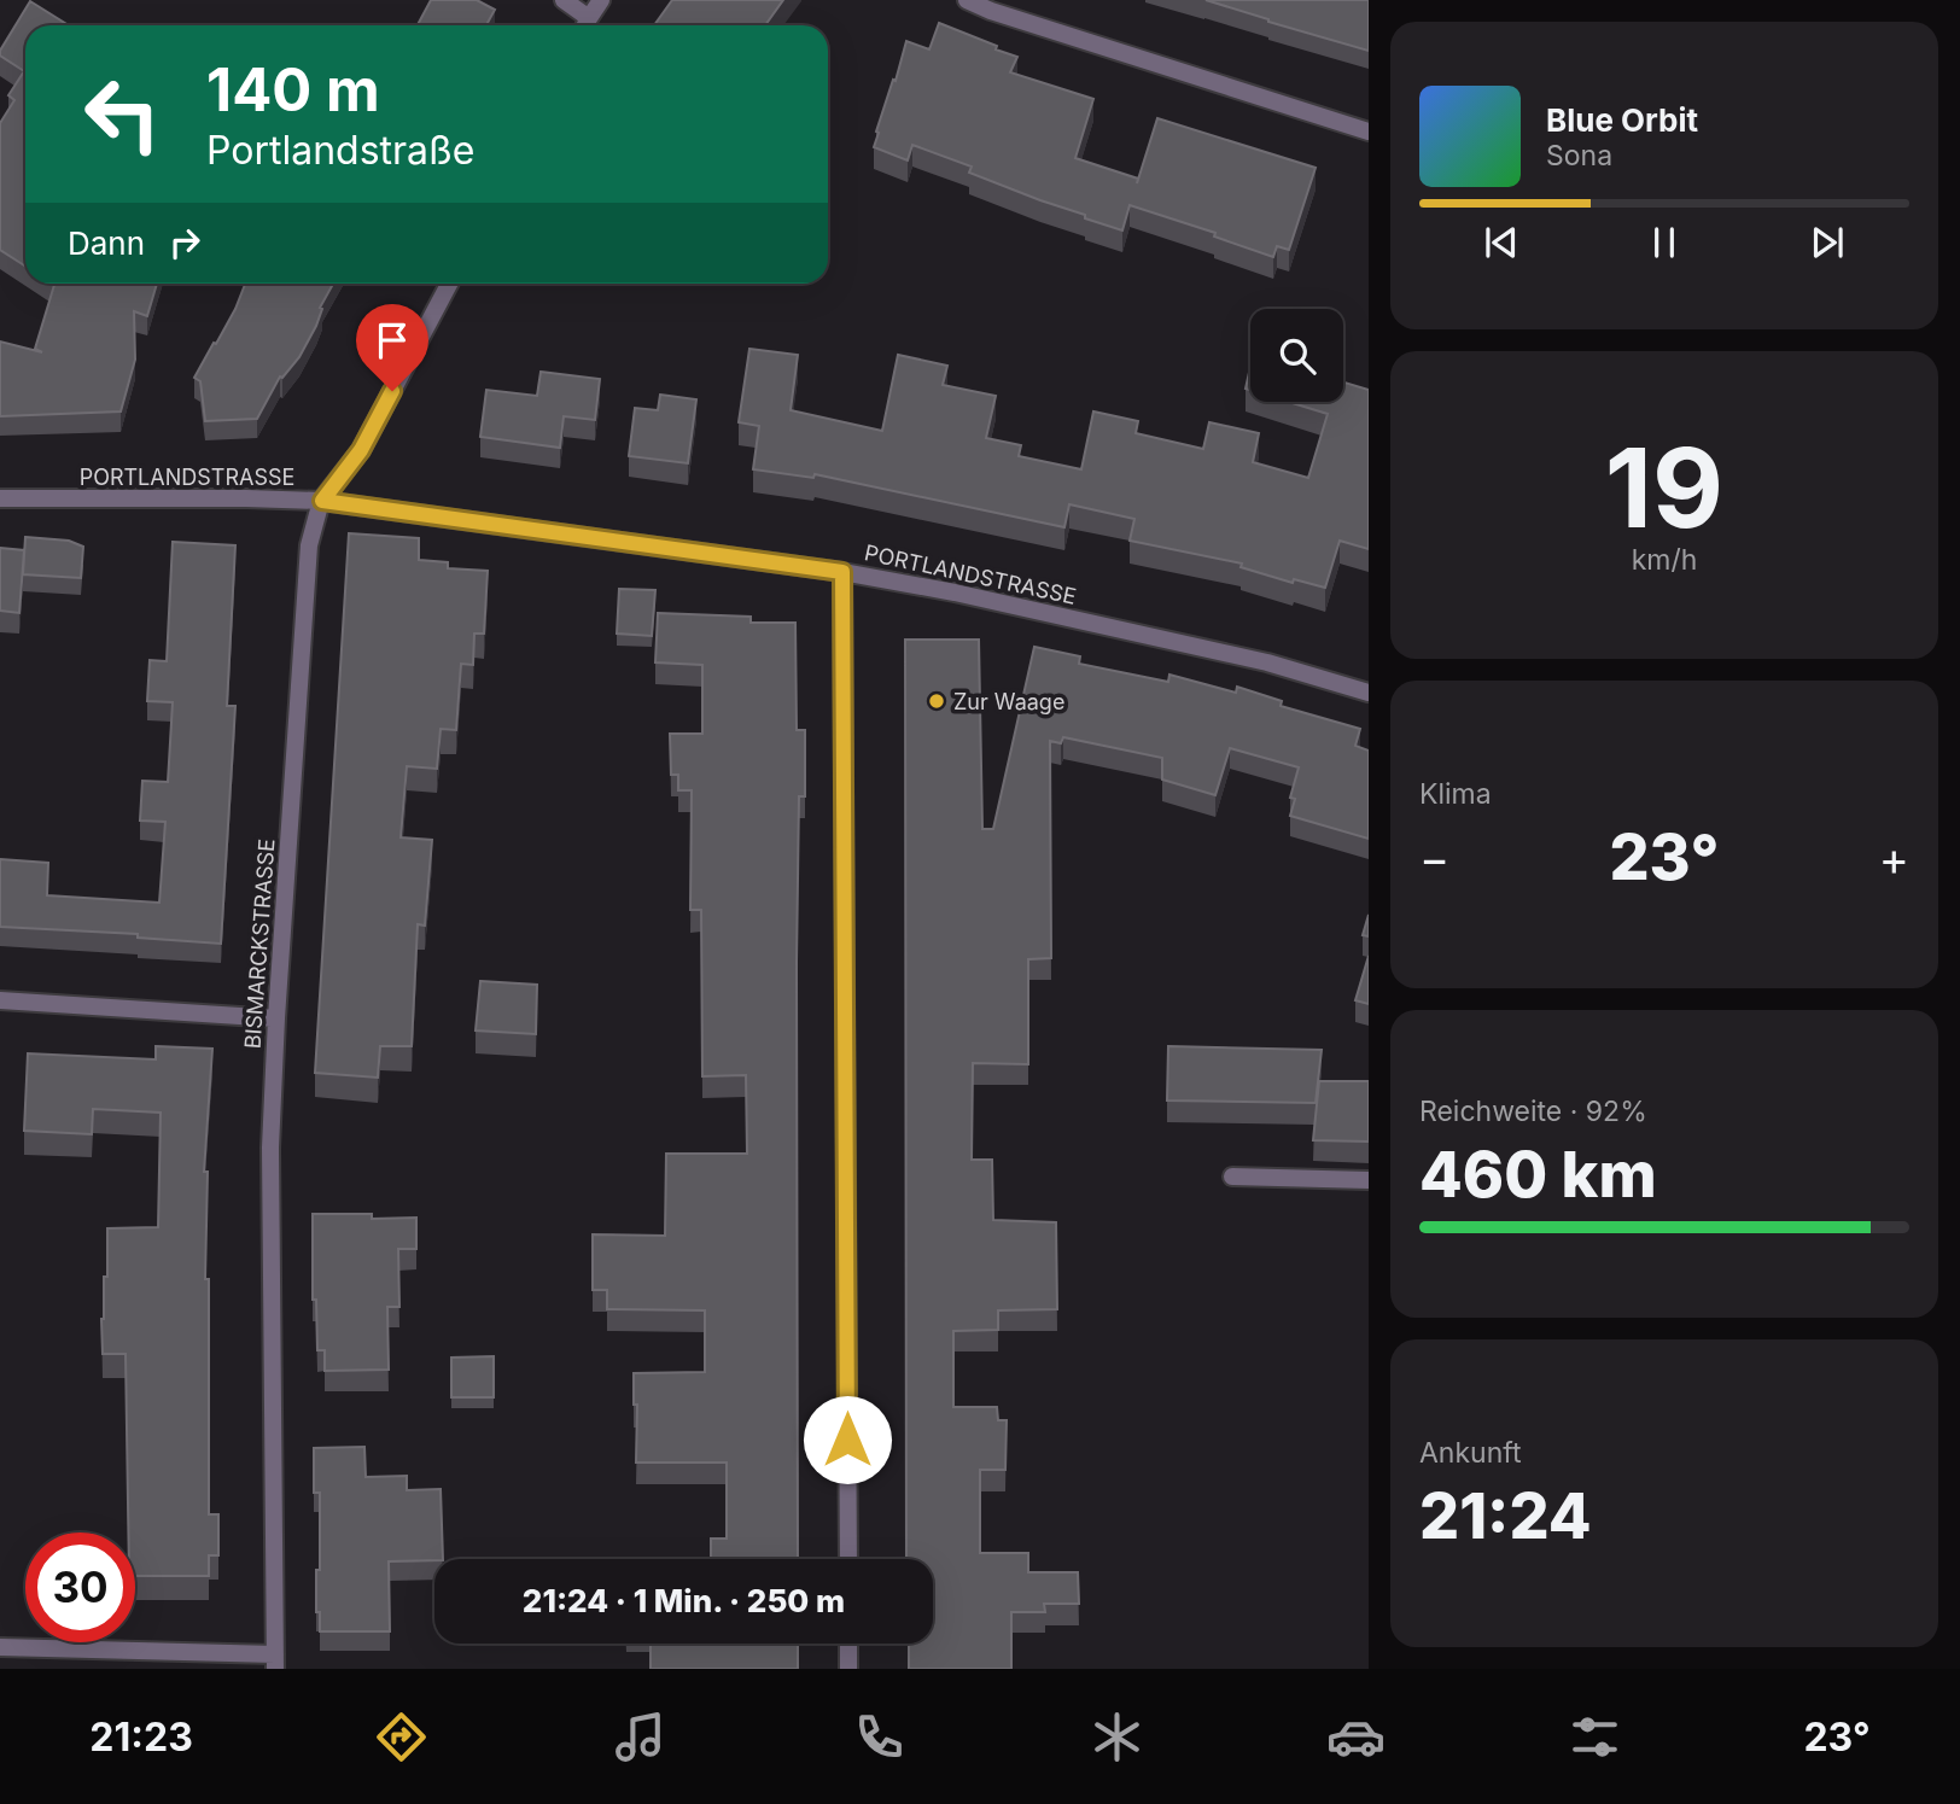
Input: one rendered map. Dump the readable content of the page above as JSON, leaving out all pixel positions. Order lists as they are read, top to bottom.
{
  "streets": {
    "street": ["PORTLANDSTRASSE", "BISMARCKSTRASSE"]
  },
  "crossings": [
    ["PORTLANDSTRASSE", "BISMARCKSTRASSE"]
  ],
  "places": ["Zur Waage"],
  "page": {
    "turn": ["140 m", "Portlandstraße"],
    "song": ["Blue Orbit", "Sona"],
    "then": "Dann",
    "tile": [
      ["19", "km/h"],
      "Klima",
      ["Reichweite · 92%", "460 km"],
      ["Ankunft", "21:24"]
    ],
    "heat": ["−", "23°", "+"],
    "limit": "30",
    "trip": "21:24 · 1 Min. · 250 m",
    "tabs": ["21:23", "23°"]
  }
}
